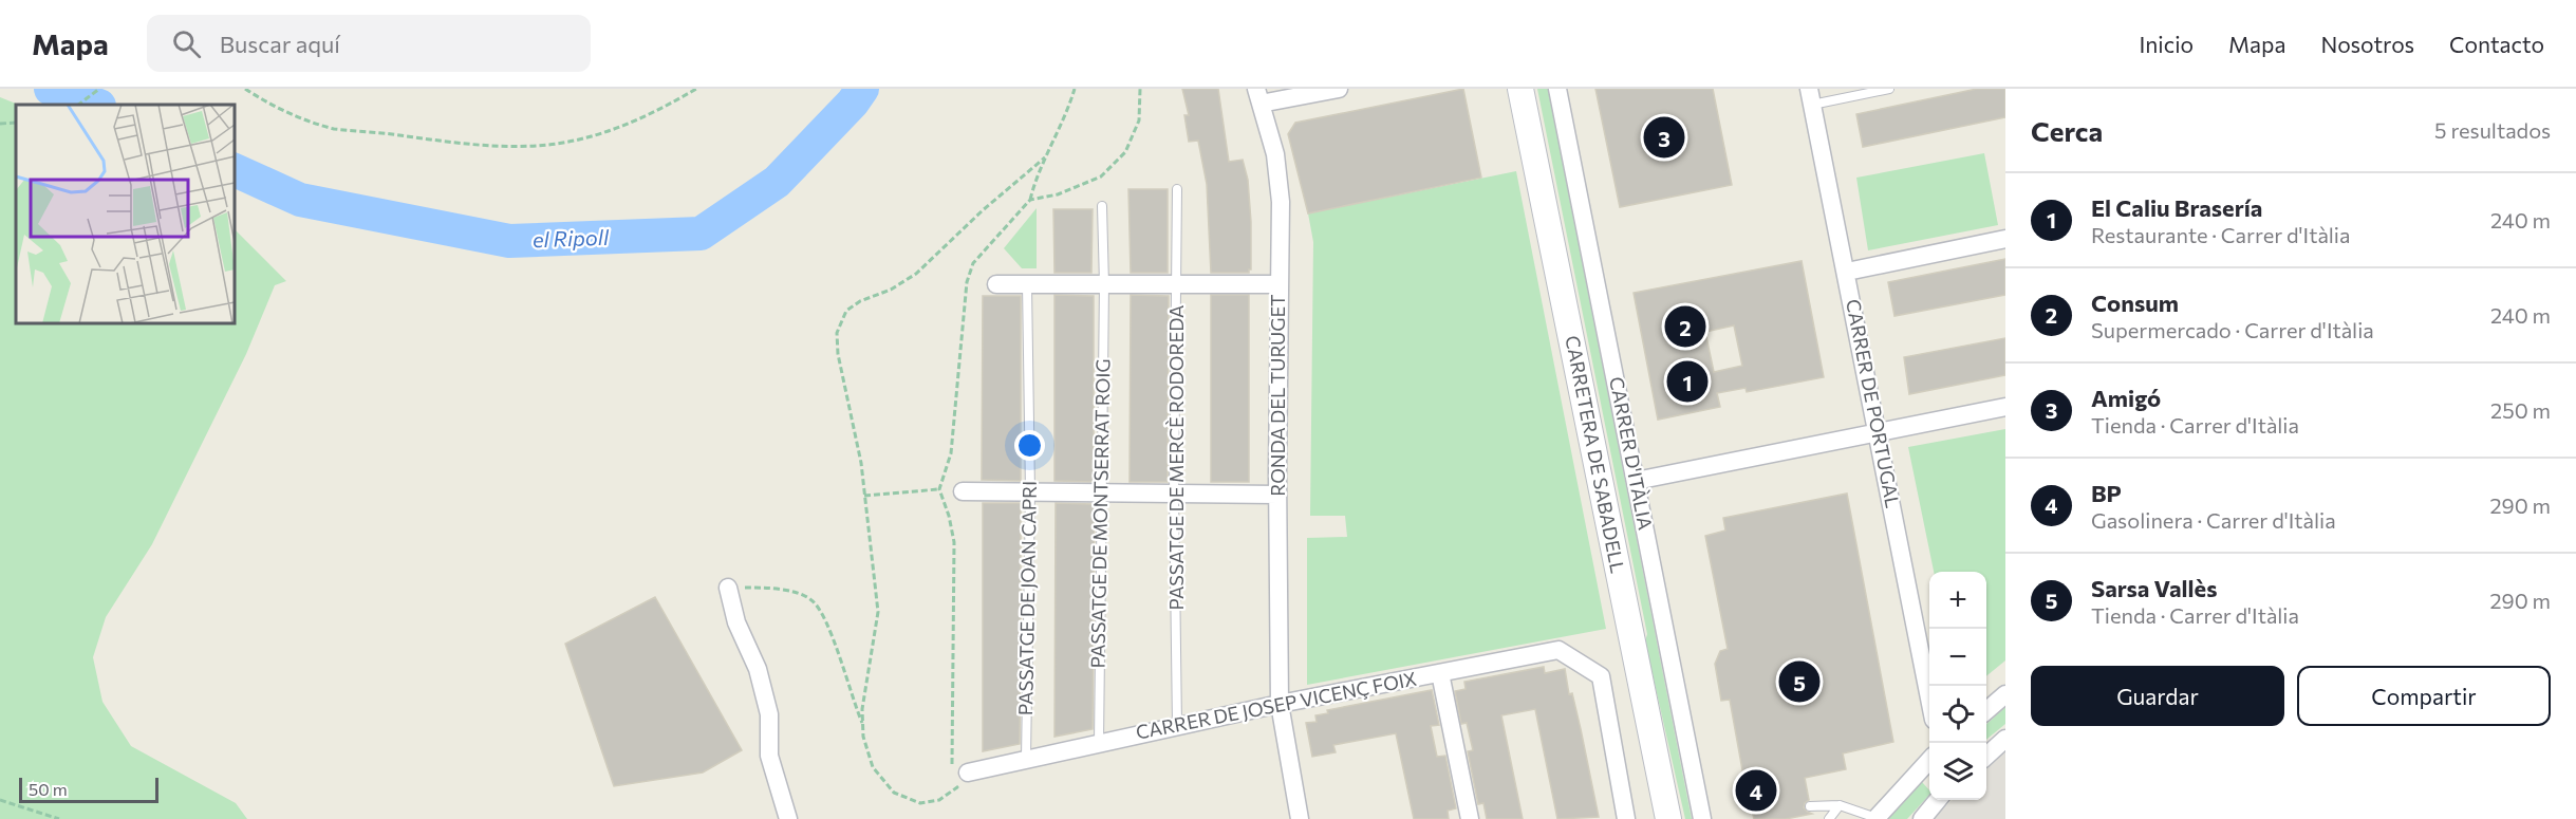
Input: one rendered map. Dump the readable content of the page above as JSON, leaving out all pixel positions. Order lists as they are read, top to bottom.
{
  "streets": {
    "street": [
      "RONDA DEL TURUGET",
      "CARRER DE PORTUGAL",
      "CARRER D'ITÀLIA",
      "CARRETERA DE SABADELL",
      "CARRER DE JOSEP VICENÇ FOIX"
    ],
    "lane": ["PASSATGE DE MERCÈ RODOREDA", "PASSATGE DE MONTSERRAT ROIG", "PASSATGE DE JOAN CAPRI"]
  },
  "crossings": [
    ["RONDA DEL TURUGET", "CARRER DE JOSEP VICENÇ FOIX"],
    ["PASSATGE DE MERCÈ RODOREDA", "CARRER DE JOSEP VICENÇ FOIX"],
    ["PASSATGE DE MONTSERRAT ROIG", "CARRER DE JOSEP VICENÇ FOIX"],
    ["PASSATGE DE JOAN CAPRI", "CARRER DE JOSEP VICENÇ FOIX"]
  ],
  "water": ["el Ripoll"],
  "scale_bar": "50 m",
  "page": {
    "header": "Mapa",
    "search": "Buscar aquí",
    "nav": [
      "Inicio",
      "Mapa",
      "Nosotros",
      "Contacto"
    ],
    "heading": ["Cerca", "5 resultados"],
    "pins": [
      "3",
      "2",
      "1",
      "5",
      "4"
    ],
    "list": [
      {
        "mark": "1",
        "name": "El Caliu Brasería",
        "note": "Restaurante · Carrer d'Itàlia",
        "value": "240 m"
      },
      {
        "mark": "2",
        "name": "Consum",
        "note": "Supermercado · Carrer d'Itàlia",
        "value": "240 m"
      },
      {
        "mark": "3",
        "name": "Amigó",
        "note": "Tienda · Carrer d'Itàlia",
        "value": "250 m"
      },
      {
        "mark": "4",
        "name": "BP",
        "note": "Gasolinera · Carrer d'Itàlia",
        "value": "290 m"
      },
      {
        "mark": "5",
        "name": "Sarsa Vallès",
        "note": "Tienda · Carrer d'Itàlia",
        "value": "290 m"
      }
    ],
    "map_buttons": ["+", "−"],
    "buttons": ["Guardar", "Compartir"],
    "scale": "50 m"
  }
}
